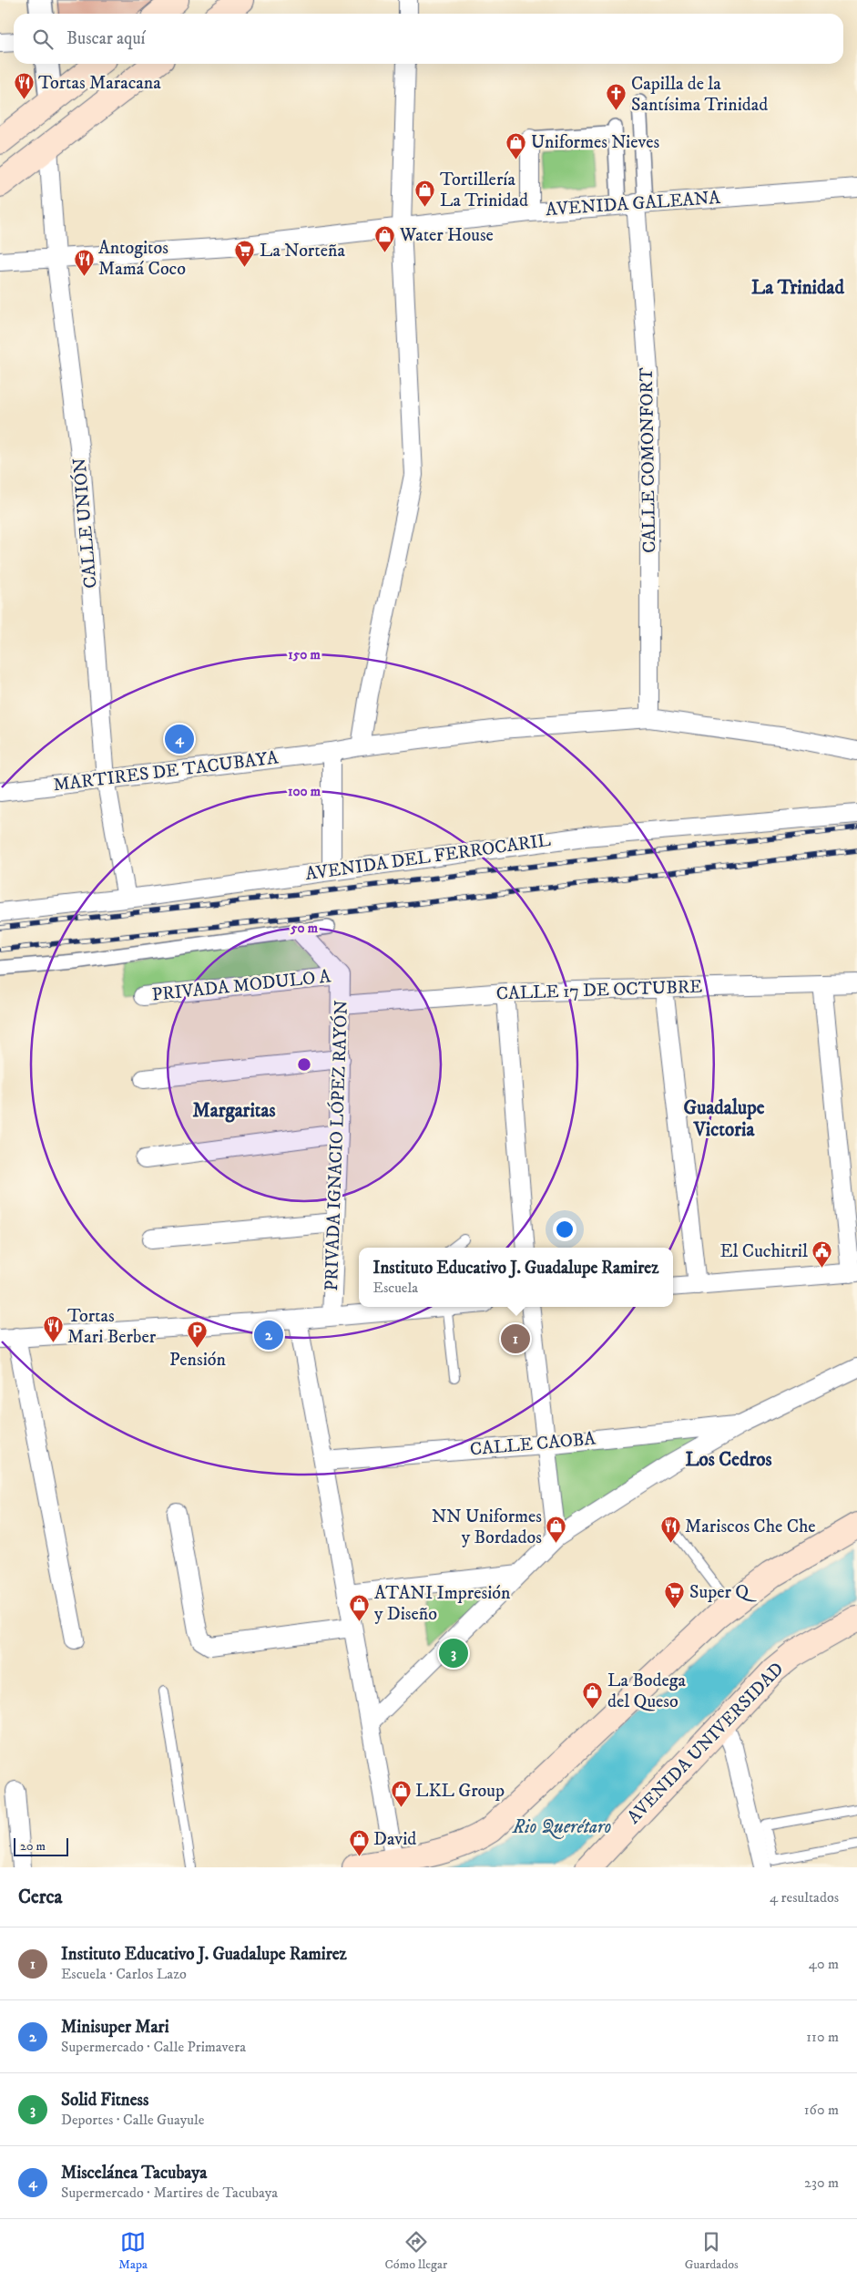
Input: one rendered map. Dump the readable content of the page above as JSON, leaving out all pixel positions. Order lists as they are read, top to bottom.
{
  "streets": {
    "main road": ["AVENIDA UNIVERSIDAD"],
    "street": [
      "AVENIDA GALEANA",
      "CALLE COMONFORT",
      "CALLE UNIÓN",
      "MARTIRES DE TACUBAYA",
      "AVENIDA DEL FERROCARIL",
      "PRIVADA MODULO A",
      "CALLE 17 DE OCTUBRE",
      "PRIVADA IGNACIO LÓPEZ RAYÓN",
      "CALLE CAOBA"
    ]
  },
  "crossings": [
    ["AVENIDA GALEANA", "CALLE COMONFORT"],
    ["AVENIDA GALEANA", "CALLE UNIÓN"],
    ["CALLE COMONFORT", "MARTIRES DE TACUBAYA"],
    ["CALLE UNIÓN", "MARTIRES DE TACUBAYA"],
    ["CALLE UNIÓN", "AVENIDA DEL FERROCARIL"],
    ["PRIVADA MODULO A", "PRIVADA IGNACIO LÓPEZ RAYÓN"],
    ["CALLE 17 DE OCTUBRE", "PRIVADA IGNACIO LÓPEZ RAYÓN"]
  ],
  "districts": [
    "La Trinidad",
    "Guadalupe Victoria",
    "Margaritas",
    "Los Cedros"
  ],
  "water": ["Rio Querétaro"],
  "places": {
    "restaurant": [
      "Tortas Maracana",
      "Antogitos Mamá Coco",
      "Tortas Mari Berber",
      "Mariscos Che Che"
    ],
    "church": ["Capilla de la Santísima Trinidad"],
    "shop": [
      "Uniformes Nieves",
      "Tortillería La Trinidad",
      "Water House",
      "NN Uniformes y Bordados",
      "ATANI Impresión y Diseño",
      "La Bodega del Queso",
      "LKL Group",
      "David"
    ],
    "supermarket": ["La Norteña", "Super Q"],
    "public building": ["El Cuchitril"],
    "parking": ["Pensión"]
  },
  "scale_bar": "20 m",
  "page": {
    "search": "Buscar aquí",
    "pins": [
      "4",
      "2",
      "1",
      "3"
    ],
    "popup": ["Instituto Educativo J. Guadalupe Ramirez", "Escuela"],
    "scale": "20 m",
    "heading": ["Cerca", "4 resultados"],
    "list": [
      {
        "mark": "1",
        "name": "Instituto Educativo J. Guadalupe Ramirez",
        "note": "Escuela · Carlos Lazo",
        "value": "40 m"
      },
      {
        "mark": "2",
        "name": "Minisuper Mari",
        "note": "Supermercado · Calle Primavera",
        "value": "110 m"
      },
      {
        "mark": "3",
        "name": "Solid Fitness",
        "note": "Deportes · Calle Guayule",
        "value": "160 m"
      },
      {
        "mark": "4",
        "name": "Miscelánea Tacubaya",
        "note": "Supermercado · Martires de Tacubaya",
        "value": "230 m"
      }
    ],
    "nav": ["Mapa", "Cómo llegar", "Guardados"]
  },
  "rings": ["150 m", "100 m", "50 m"]
}
